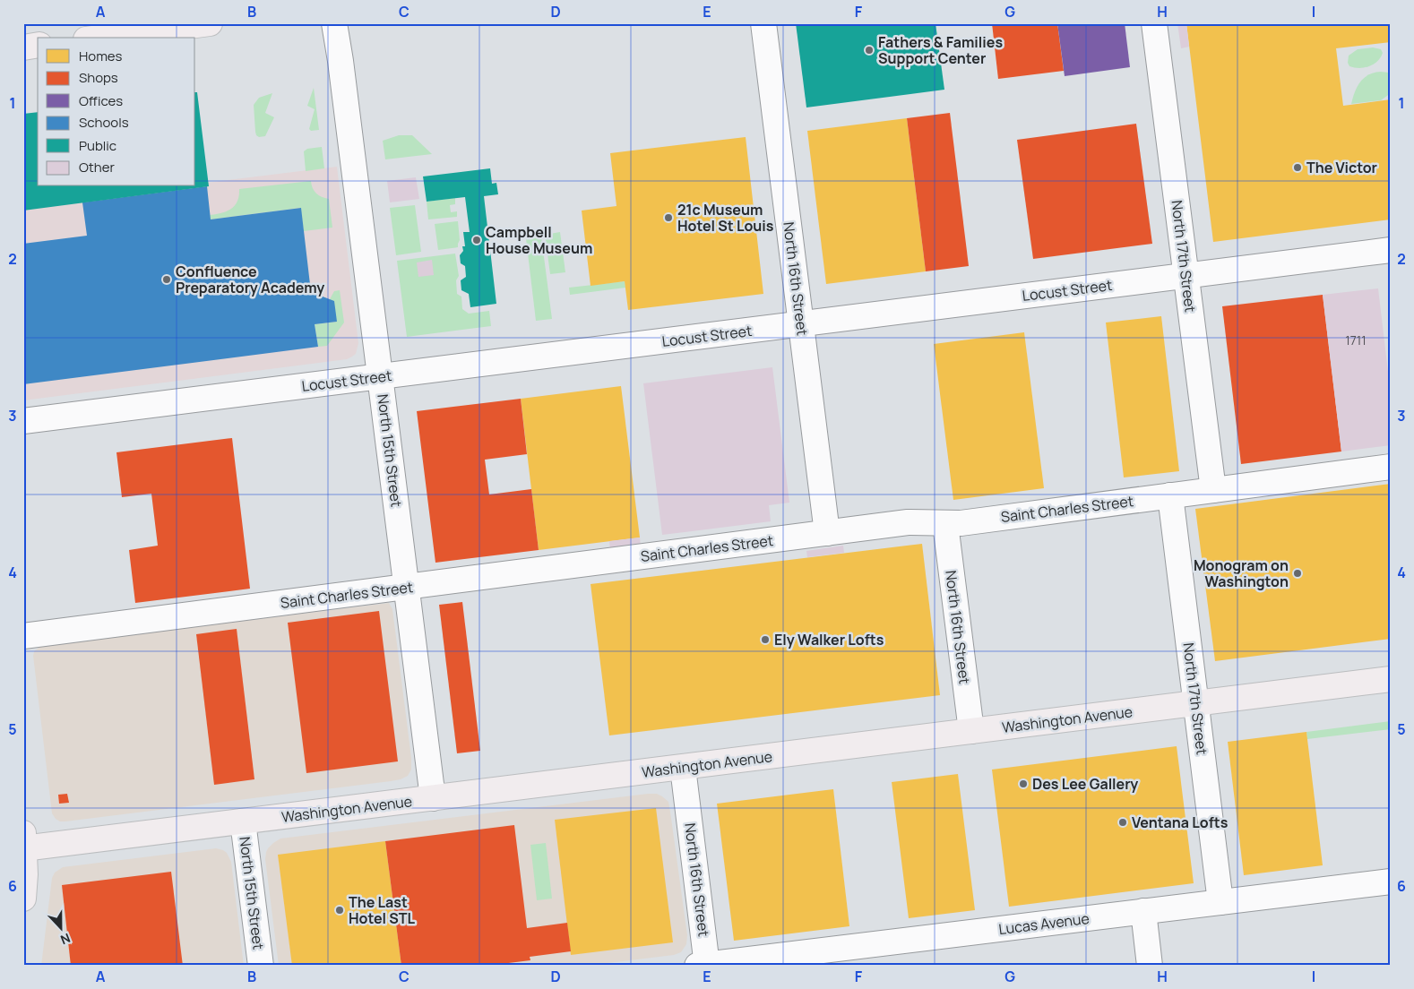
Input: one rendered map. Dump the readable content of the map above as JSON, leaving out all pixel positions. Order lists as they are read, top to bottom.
{
  "streets": {
    "main road": ["Washington Avenue"],
    "street": [
      "North 17th Street",
      "North 16th Street",
      "Locust Street",
      "North 15th Street",
      "Saint Charles Street",
      "Lucas Avenue"
    ]
  },
  "crossings": [
    ["North 17th Street", "Locust Street"],
    ["North 17th Street", "Saint Charles Street"],
    ["North 17th Street", "Washington Avenue"],
    ["North 17th Street", "Lucas Avenue"],
    ["North 16th Street", "Locust Street"],
    ["North 16th Street", "Saint Charles Street"],
    ["North 16th Street", "Washington Avenue"],
    ["North 16th Street", "Lucas Avenue"],
    ["Locust Street", "North 15th Street"],
    ["North 15th Street", "Saint Charles Street"],
    ["North 15th Street", "Washington Avenue"]
  ],
  "places": [
    "Fathers & Families Support Center",
    "The Victor",
    "21c Museum Hotel St Louis",
    "Campbell House Museum",
    "Confluence Preparatory Academy",
    "Monogram on Washington",
    "Ely Walker Lofts",
    "Des Lee Gallery",
    "Ventana Lofts",
    "The Last Hotel STL"
  ],
  "house_numbers": ["1711"],
  "legend": [
    "Homes",
    "Shops",
    "Offices",
    "Schools",
    "Public",
    "Other"
  ],
  "north": "bottom",
  "grid": {
    "columns": [
      "A",
      "B",
      "C",
      "D",
      "E",
      "F",
      "G",
      "H",
      "I"
    ],
    "rows": [
      "1",
      "2",
      "3",
      "4",
      "5",
      "6"
    ]
  }
}
